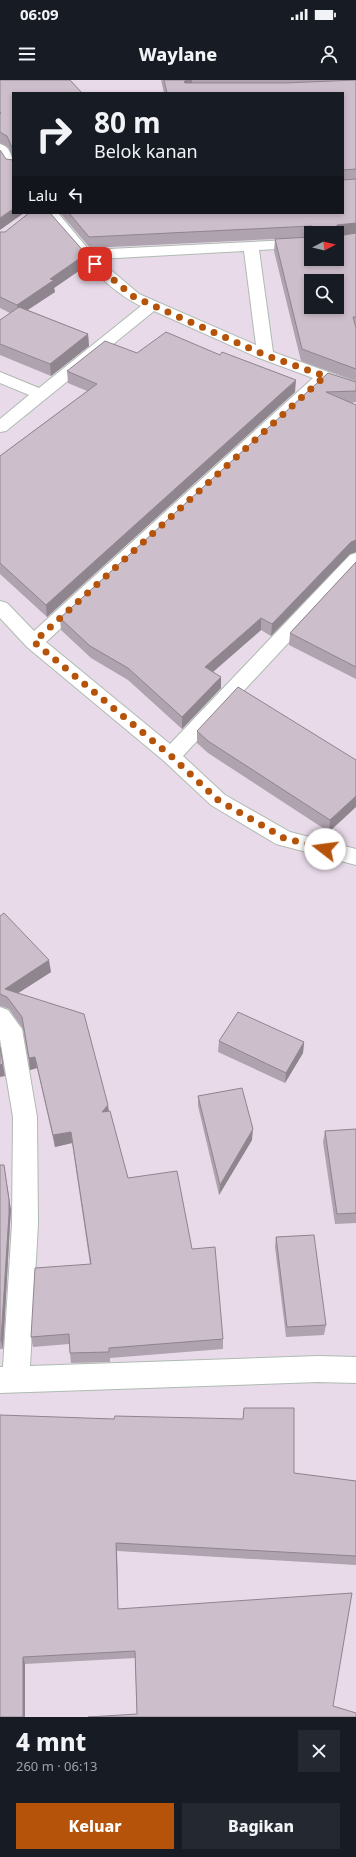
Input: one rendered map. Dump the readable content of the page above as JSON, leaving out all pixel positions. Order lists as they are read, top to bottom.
{
  "north": "right",
  "page": {
    "status": "06:09",
    "header": "Waylane",
    "turn": ["80 m", "Belok kanan"],
    "then": "Lalu",
    "heading": ["4 mnt", "260 m · 06:13"],
    "buttons": ["Keluar", "Bagikan"]
  }
}
